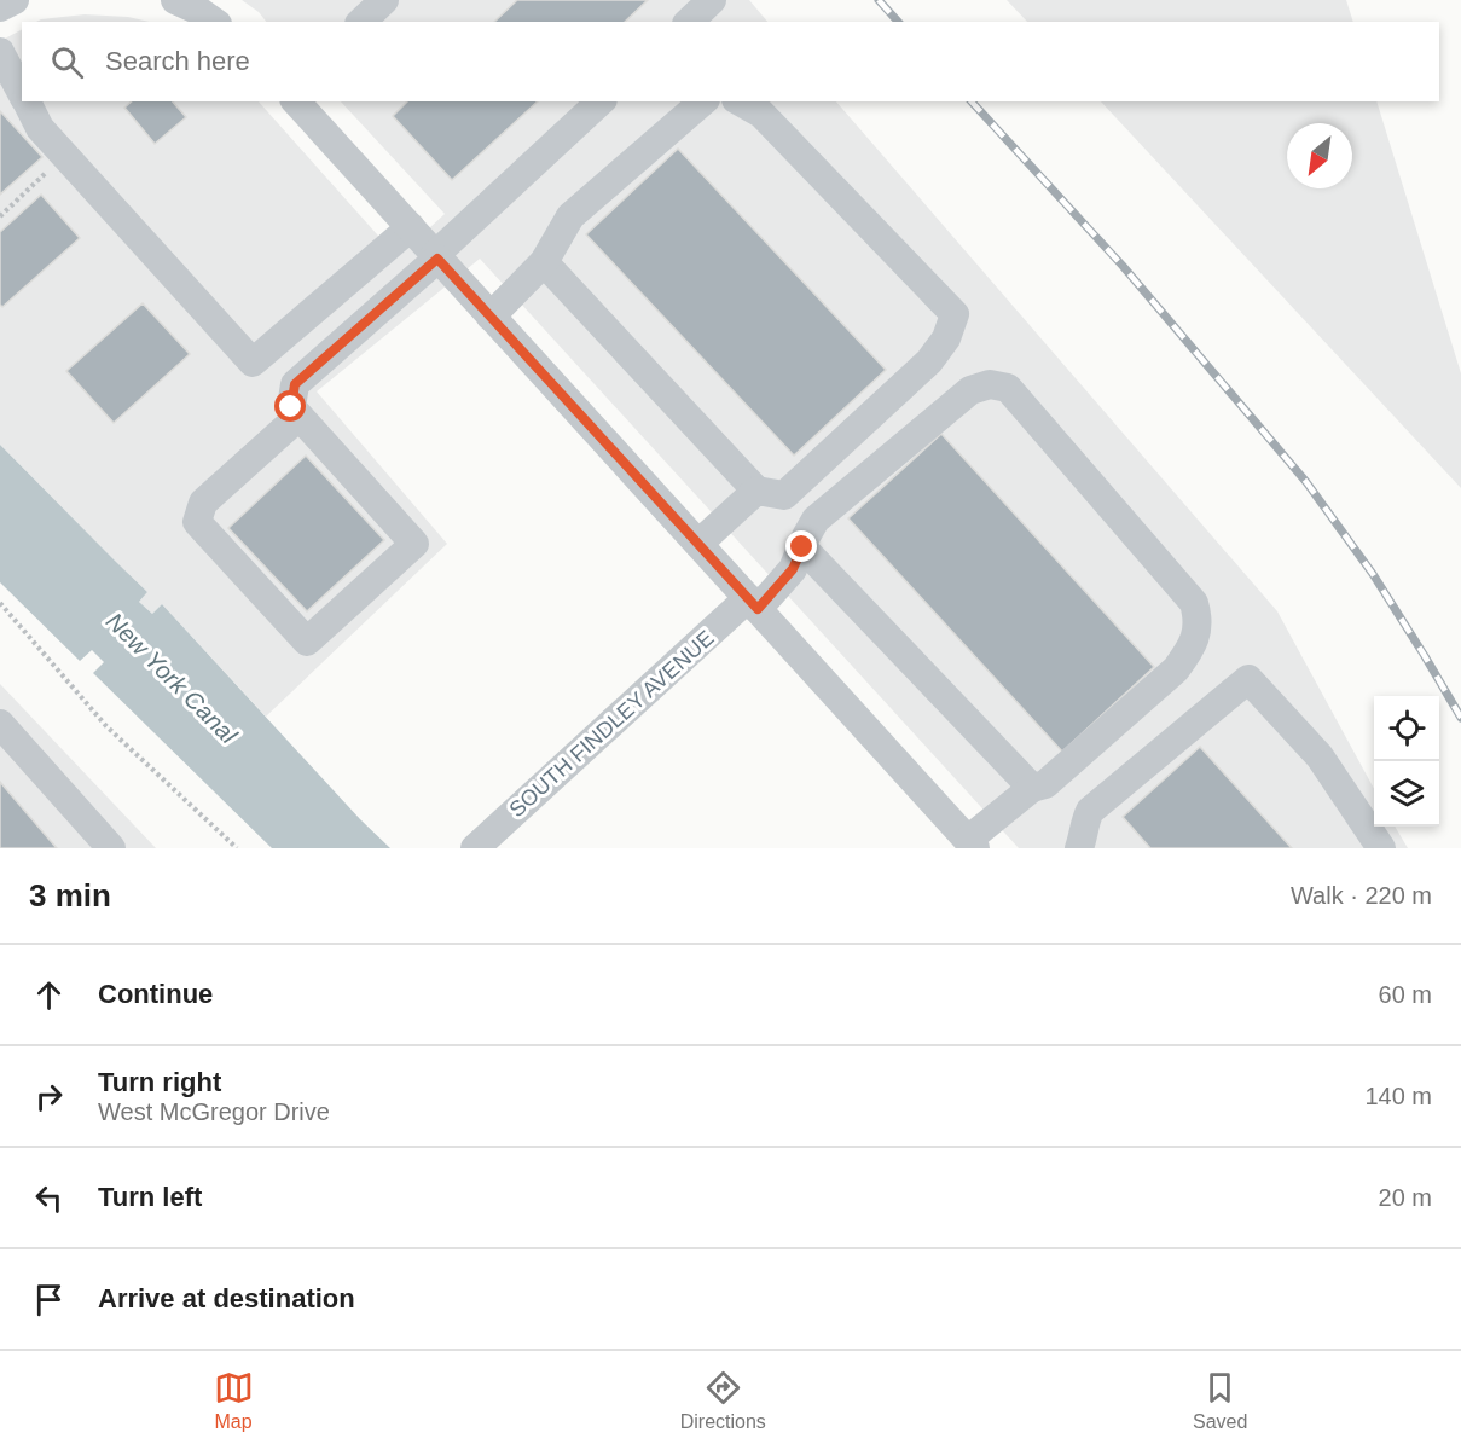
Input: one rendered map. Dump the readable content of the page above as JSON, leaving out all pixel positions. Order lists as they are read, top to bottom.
{
  "streets": {
    "street": ["SOUTH FINDLEY AVENUE"]
  },
  "water": ["New York Canal"],
  "north": "bottom left",
  "page": {
    "search": "Search here",
    "heading": ["3 min", "Walk · 220 m"],
    "list": [
      ["Continue", "60 m"],
      ["Turn right", "West McGregor Drive", "140 m"],
      ["Turn left", "20 m"],
      "Arrive at destination"
    ],
    "nav": ["Map", "Directions", "Saved"]
  }
}
